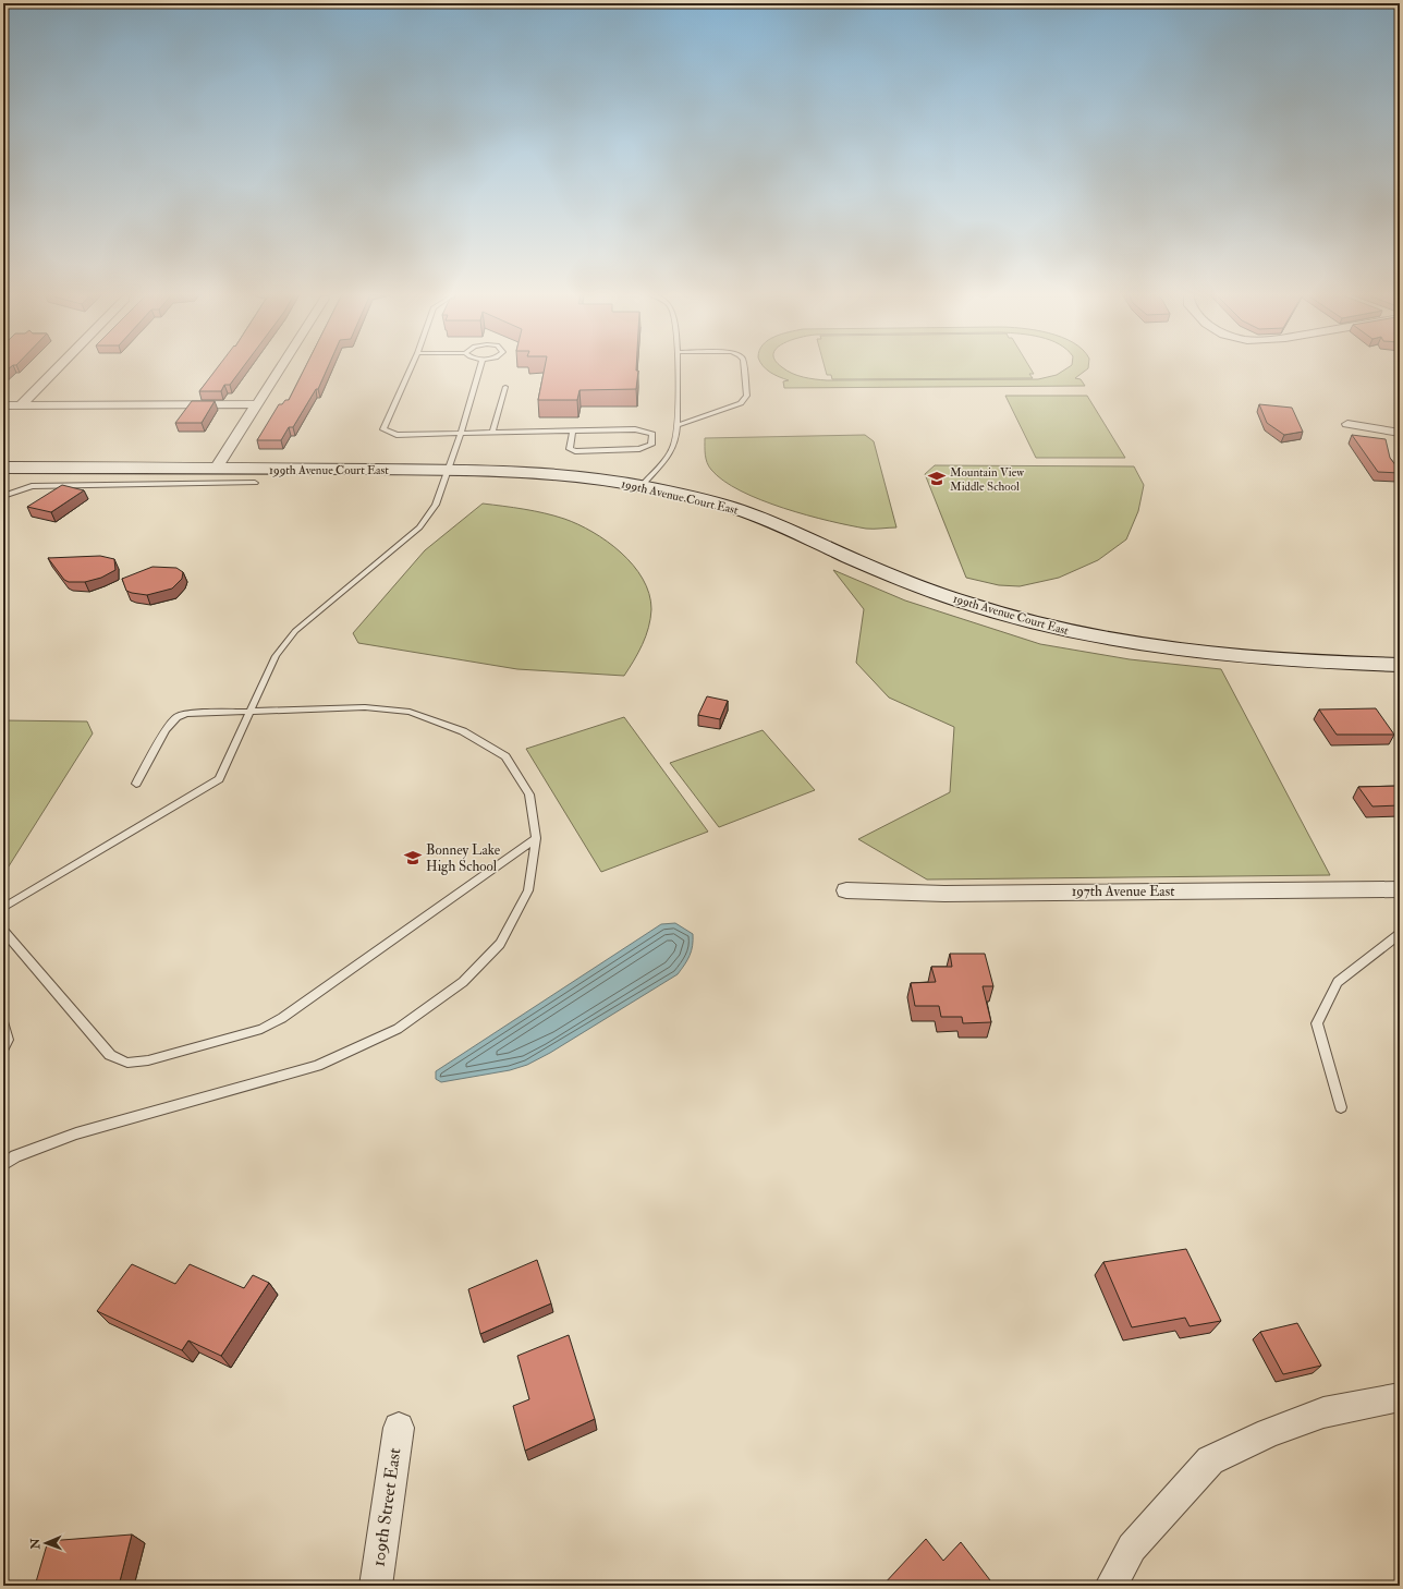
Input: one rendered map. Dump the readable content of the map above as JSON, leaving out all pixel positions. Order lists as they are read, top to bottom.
{
  "streets": {
    "main road": ["199th Avenue Court East"],
    "street": ["197th Avenue East", "109th Street East"]
  },
  "places": {
    "school or university": ["Mountain View Middle School", "Bonney Lake High School"]
  },
  "north": "left"
}
